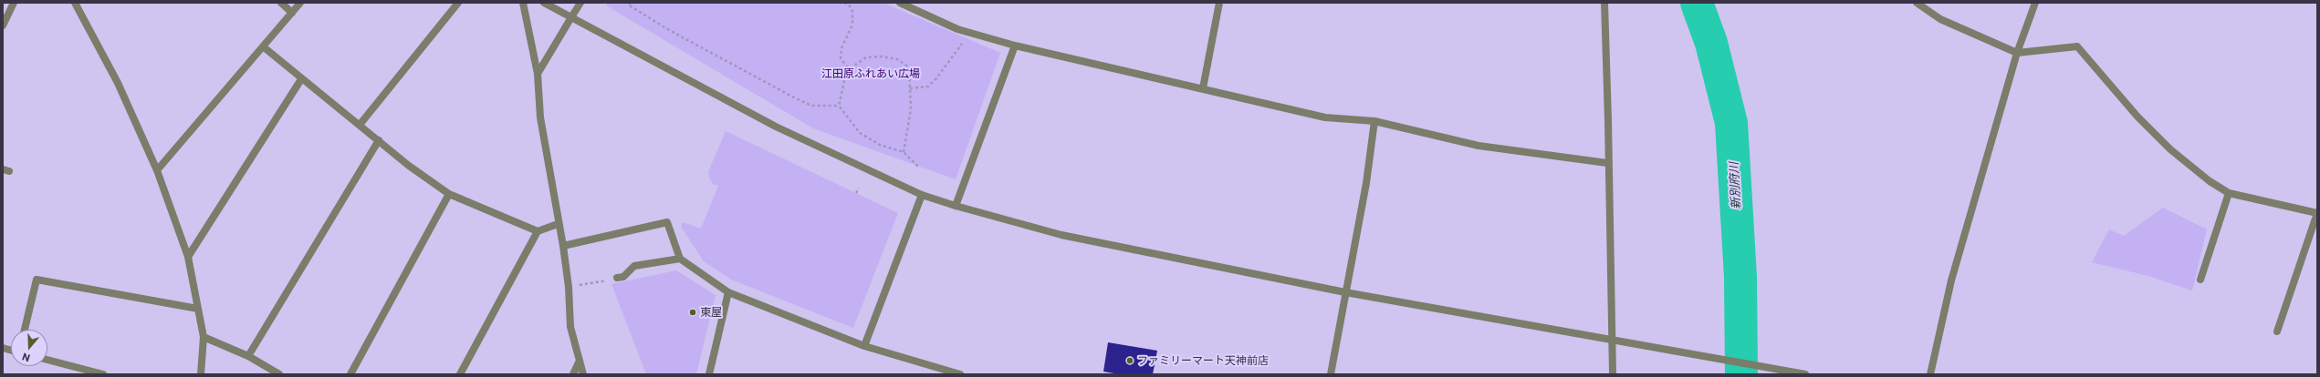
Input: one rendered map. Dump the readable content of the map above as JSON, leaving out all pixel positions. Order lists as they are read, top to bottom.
{
  "water": ["新別府川"],
  "parks": ["江田原ふれあい広場"],
  "places": ["東屋", "ファミリーマート天神前店"],
  "north": "bottom"
}
